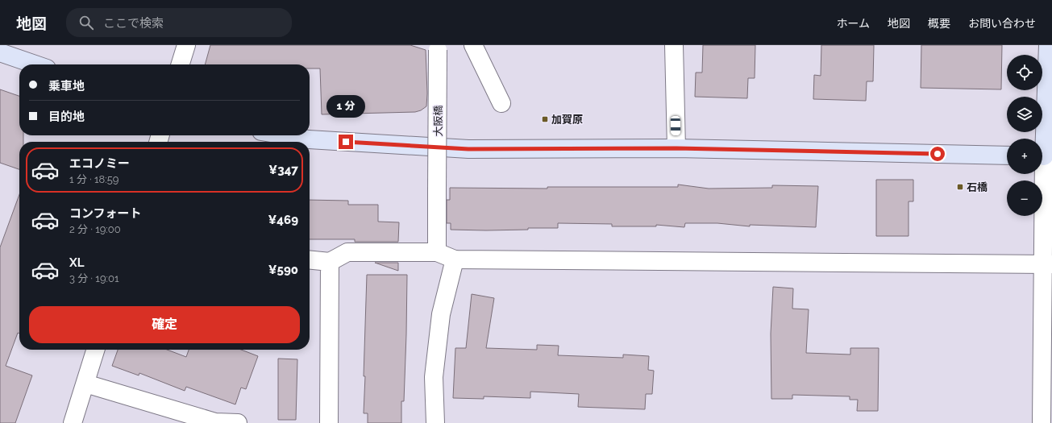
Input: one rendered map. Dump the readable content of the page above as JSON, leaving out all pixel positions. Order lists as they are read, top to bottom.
{
  "streets": {
    "street": ["大阪橋"]
  },
  "places": {
    "transit": ["加賀原", "石橋"]
  },
  "page": {
    "header": "地図",
    "search": "ここで検索",
    "nav": [
      "ホーム",
      "地図",
      "概要",
      "お問い合わせ"
    ],
    "map_buttons": ["+", "−"],
    "banner": ["乗車地", "目的地"],
    "bubble": "1 分",
    "list": [
      {
        "name": "エコノミー",
        "note": "1 分 · 18:59",
        "value": "¥347"
      },
      {
        "name": "コンフォート",
        "note": "2 分 · 19:00",
        "value": "¥469"
      },
      {
        "name": "XL",
        "note": "3 分 · 19:01",
        "value": "¥590"
      }
    ],
    "buttons": "確定"
  }
}
